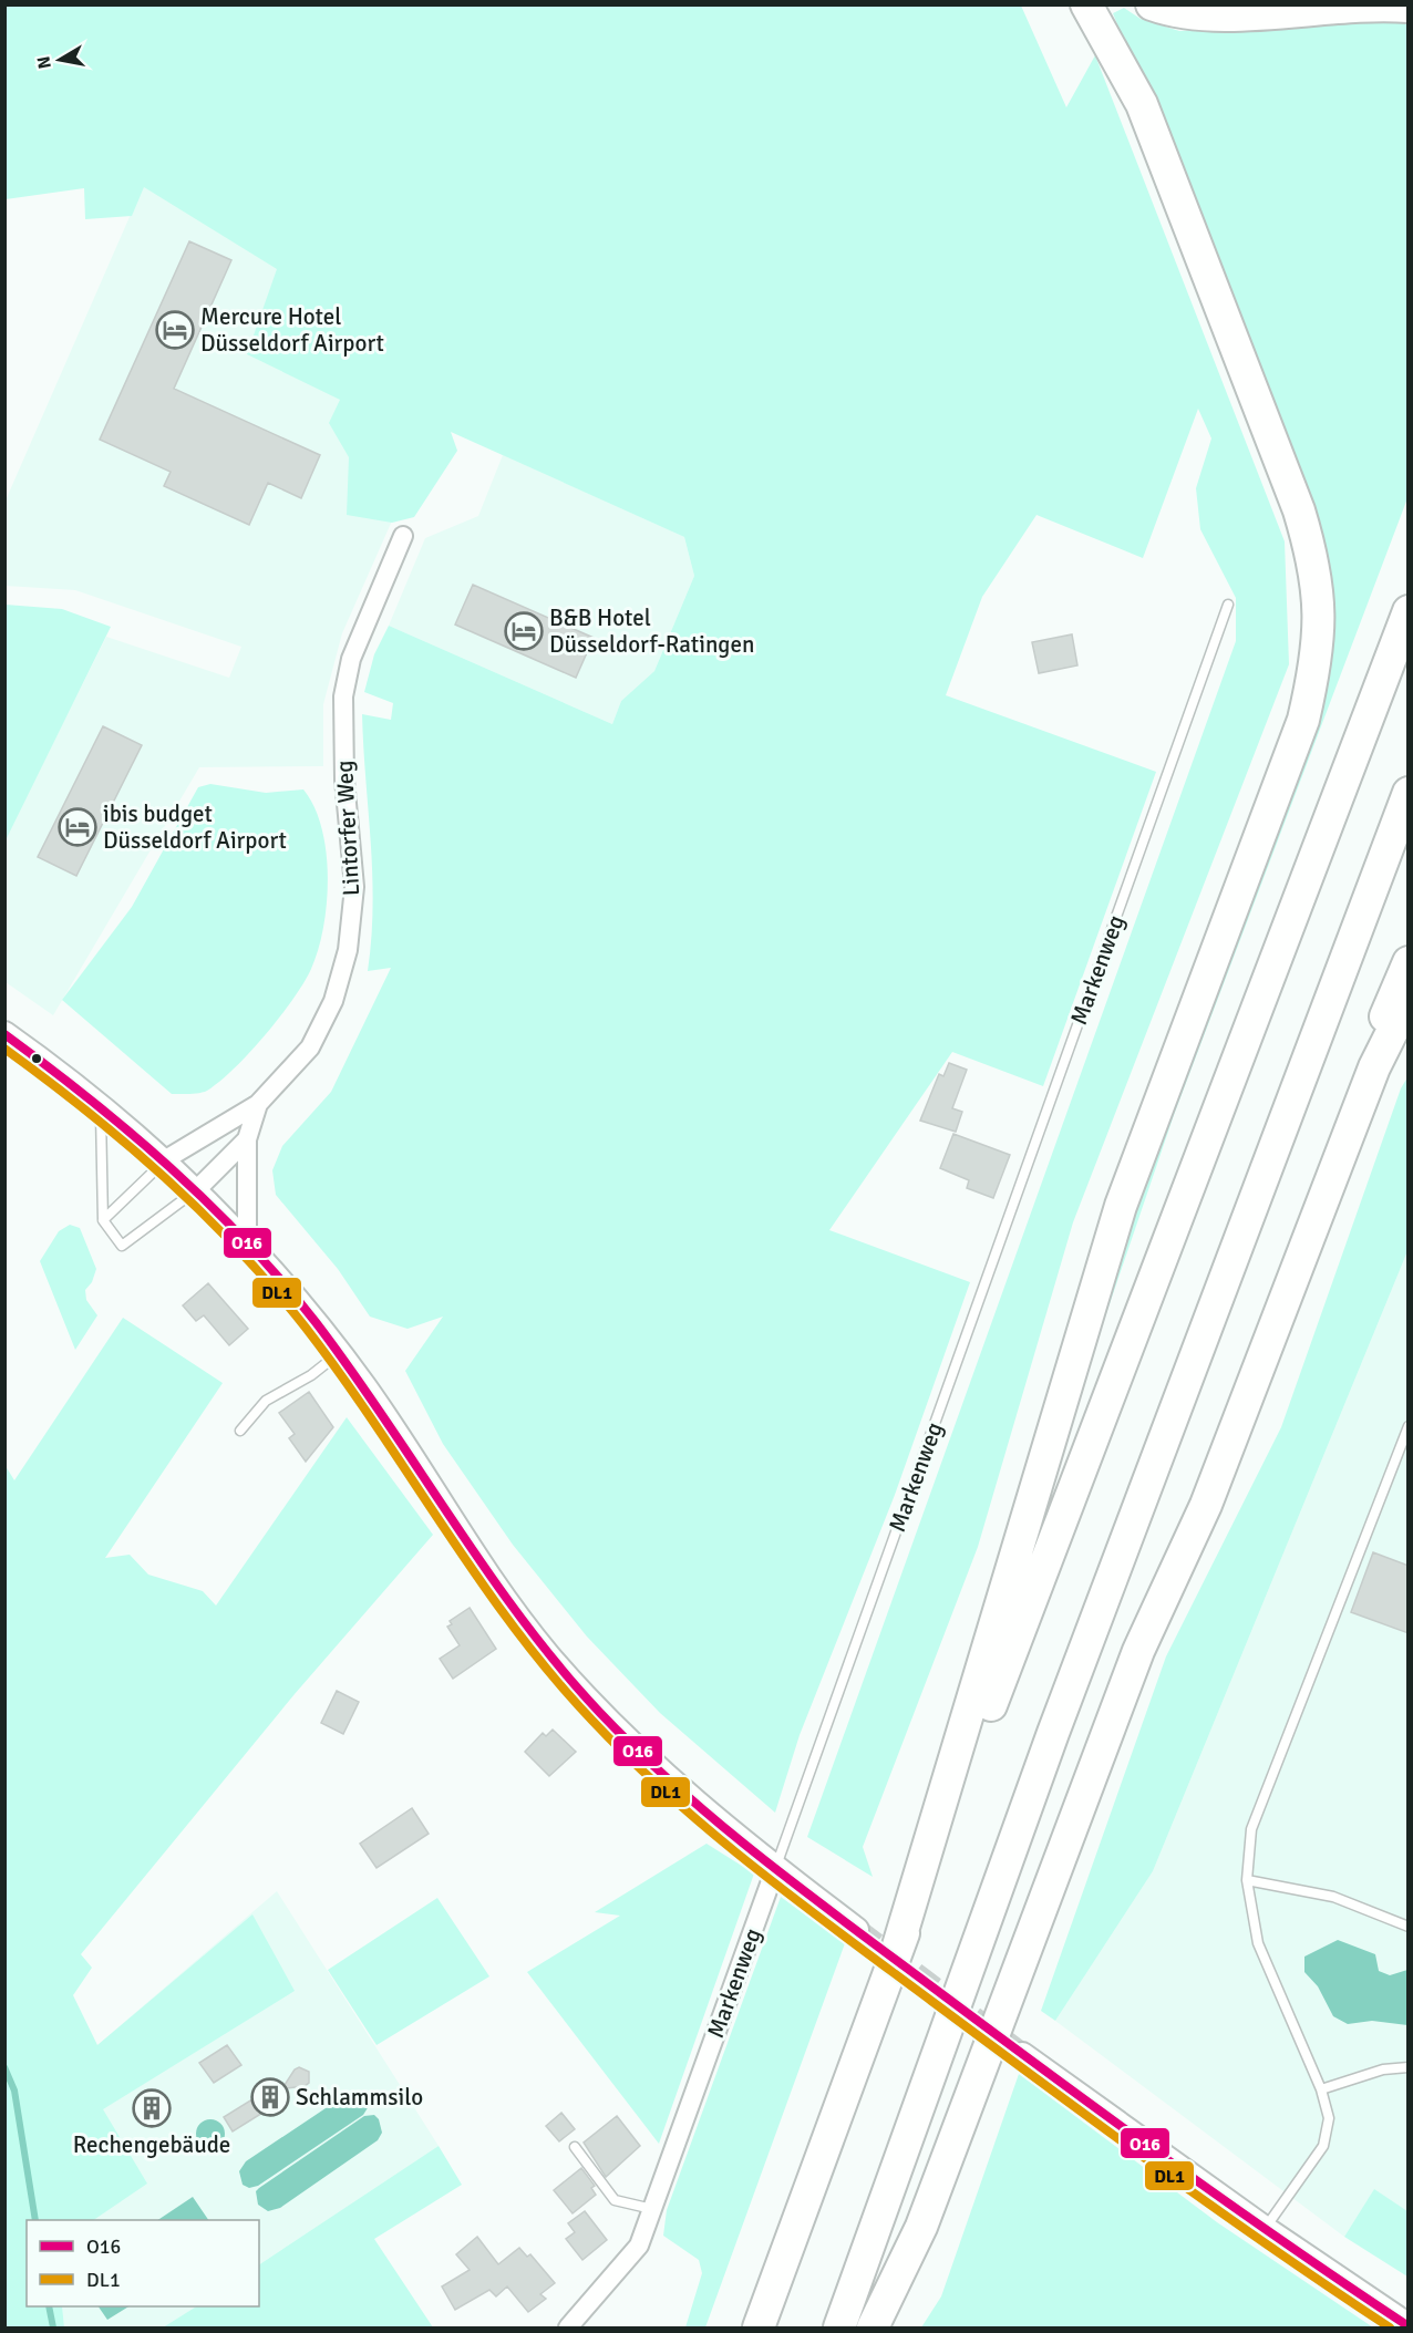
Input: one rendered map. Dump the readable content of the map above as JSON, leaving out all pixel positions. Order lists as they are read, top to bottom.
{
  "streets": {
    "street": ["Lintorfer Weg", "Markenweg"]
  },
  "places": {
    "hotel": ["Mercure Hotel Düsseldorf Airport", "B&B Hotel Düsseldorf-Ratingen", "ibis budget Düsseldorf Airport"],
    "building": ["Schlammsilo", "Rechengebäude"]
  },
  "lines": ["transit line O16", "transit line DL1"],
  "legend": ["O16", "DL1"],
  "north": "left"
}
